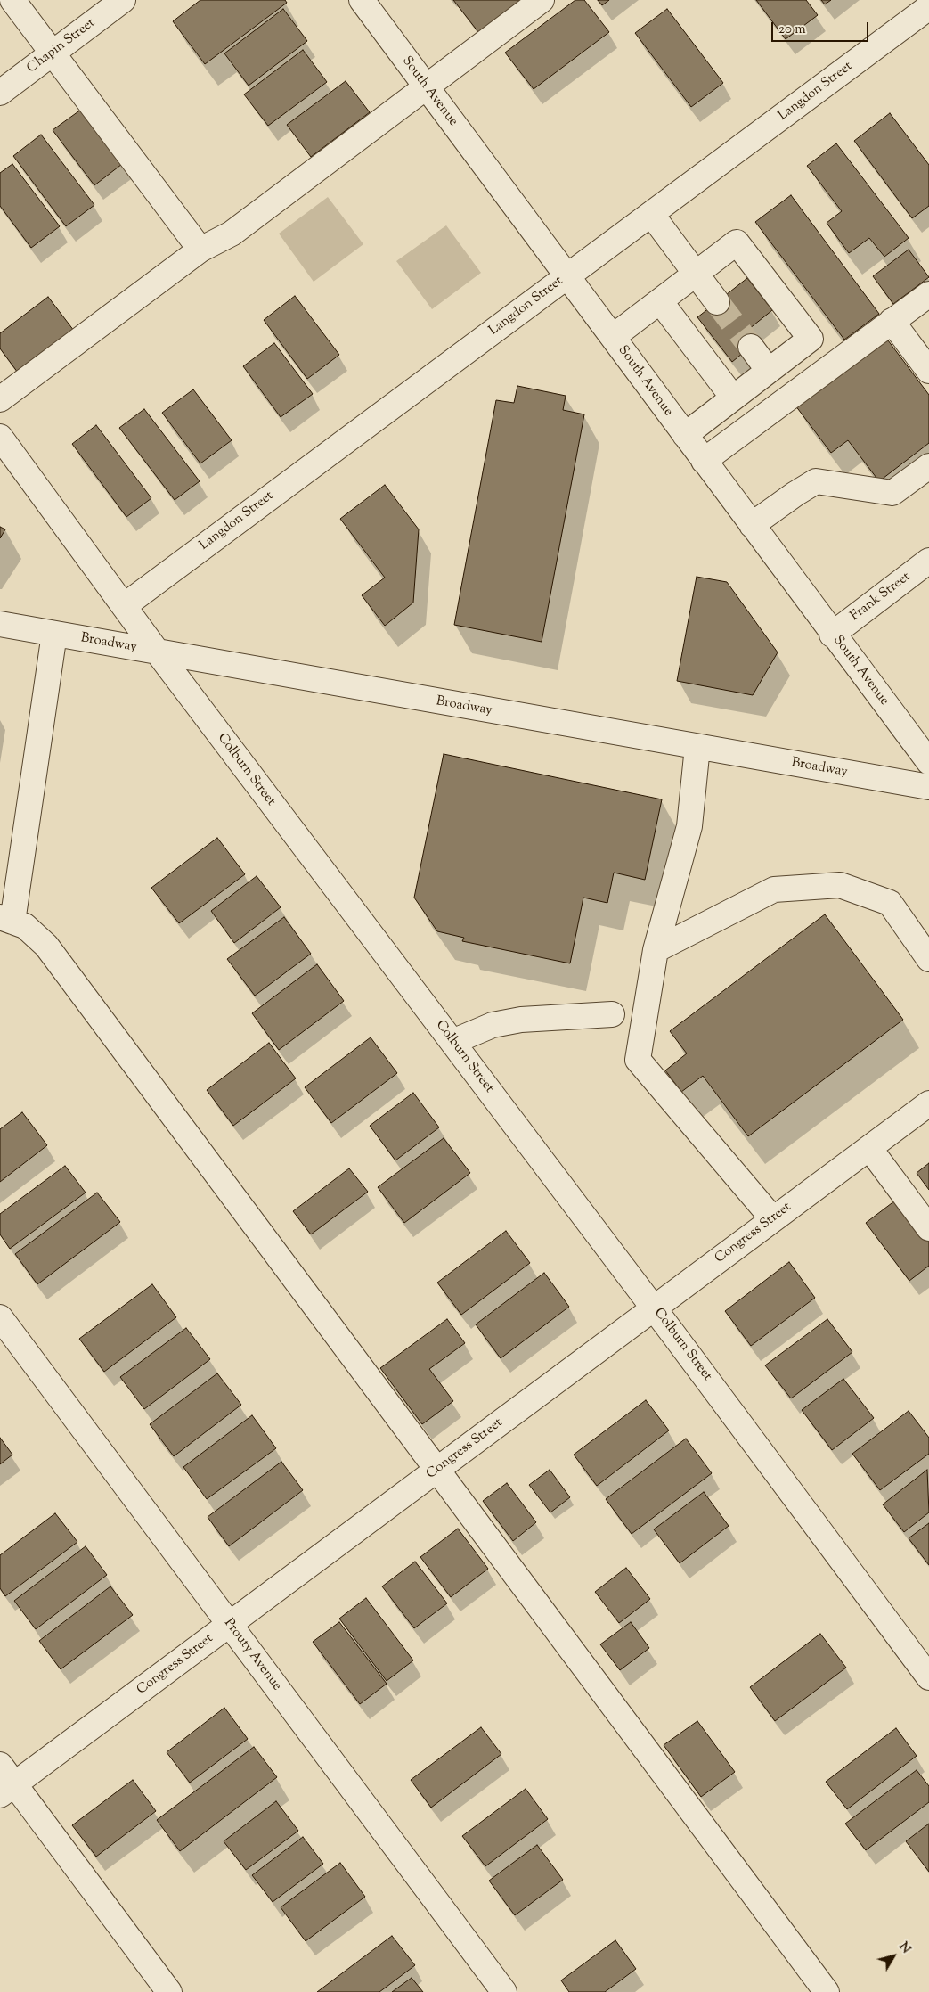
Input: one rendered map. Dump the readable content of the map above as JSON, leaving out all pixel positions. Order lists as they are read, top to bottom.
{
  "streets": {
    "street": [
      "Chapin Street",
      "South Avenue",
      "Langdon Street",
      "Frank Street",
      "Broadway",
      "Colburn Street",
      "Congress Street",
      "Prouty Avenue"
    ]
  },
  "crossings": [
    ["South Avenue", "Langdon Street"],
    ["South Avenue", "Frank Street"],
    ["Langdon Street", "Colburn Street"],
    ["Broadway", "Colburn Street"],
    ["Colburn Street", "Congress Street"],
    ["Congress Street", "Prouty Avenue"]
  ],
  "scale_bar": "20 m",
  "north": "top right"
}
